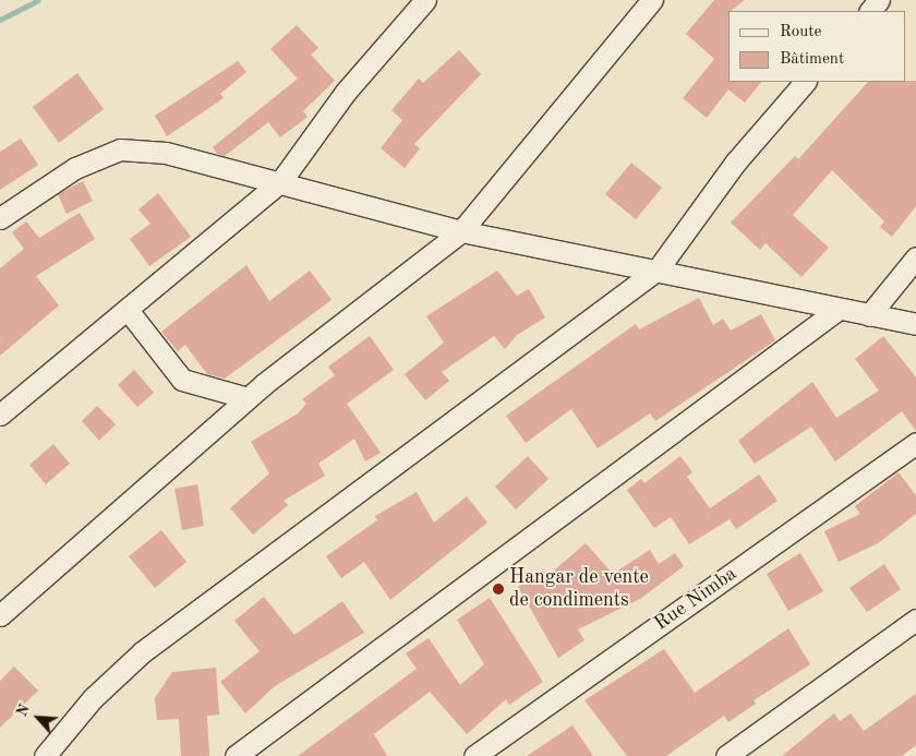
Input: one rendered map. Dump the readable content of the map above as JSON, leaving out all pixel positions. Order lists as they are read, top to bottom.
{
  "streets": {
    "street": ["Rue Nimba"]
  },
  "places": ["Hangar de vente de condiments"],
  "legend": ["Route", "Bâtiment"],
  "north": "top left"
}
